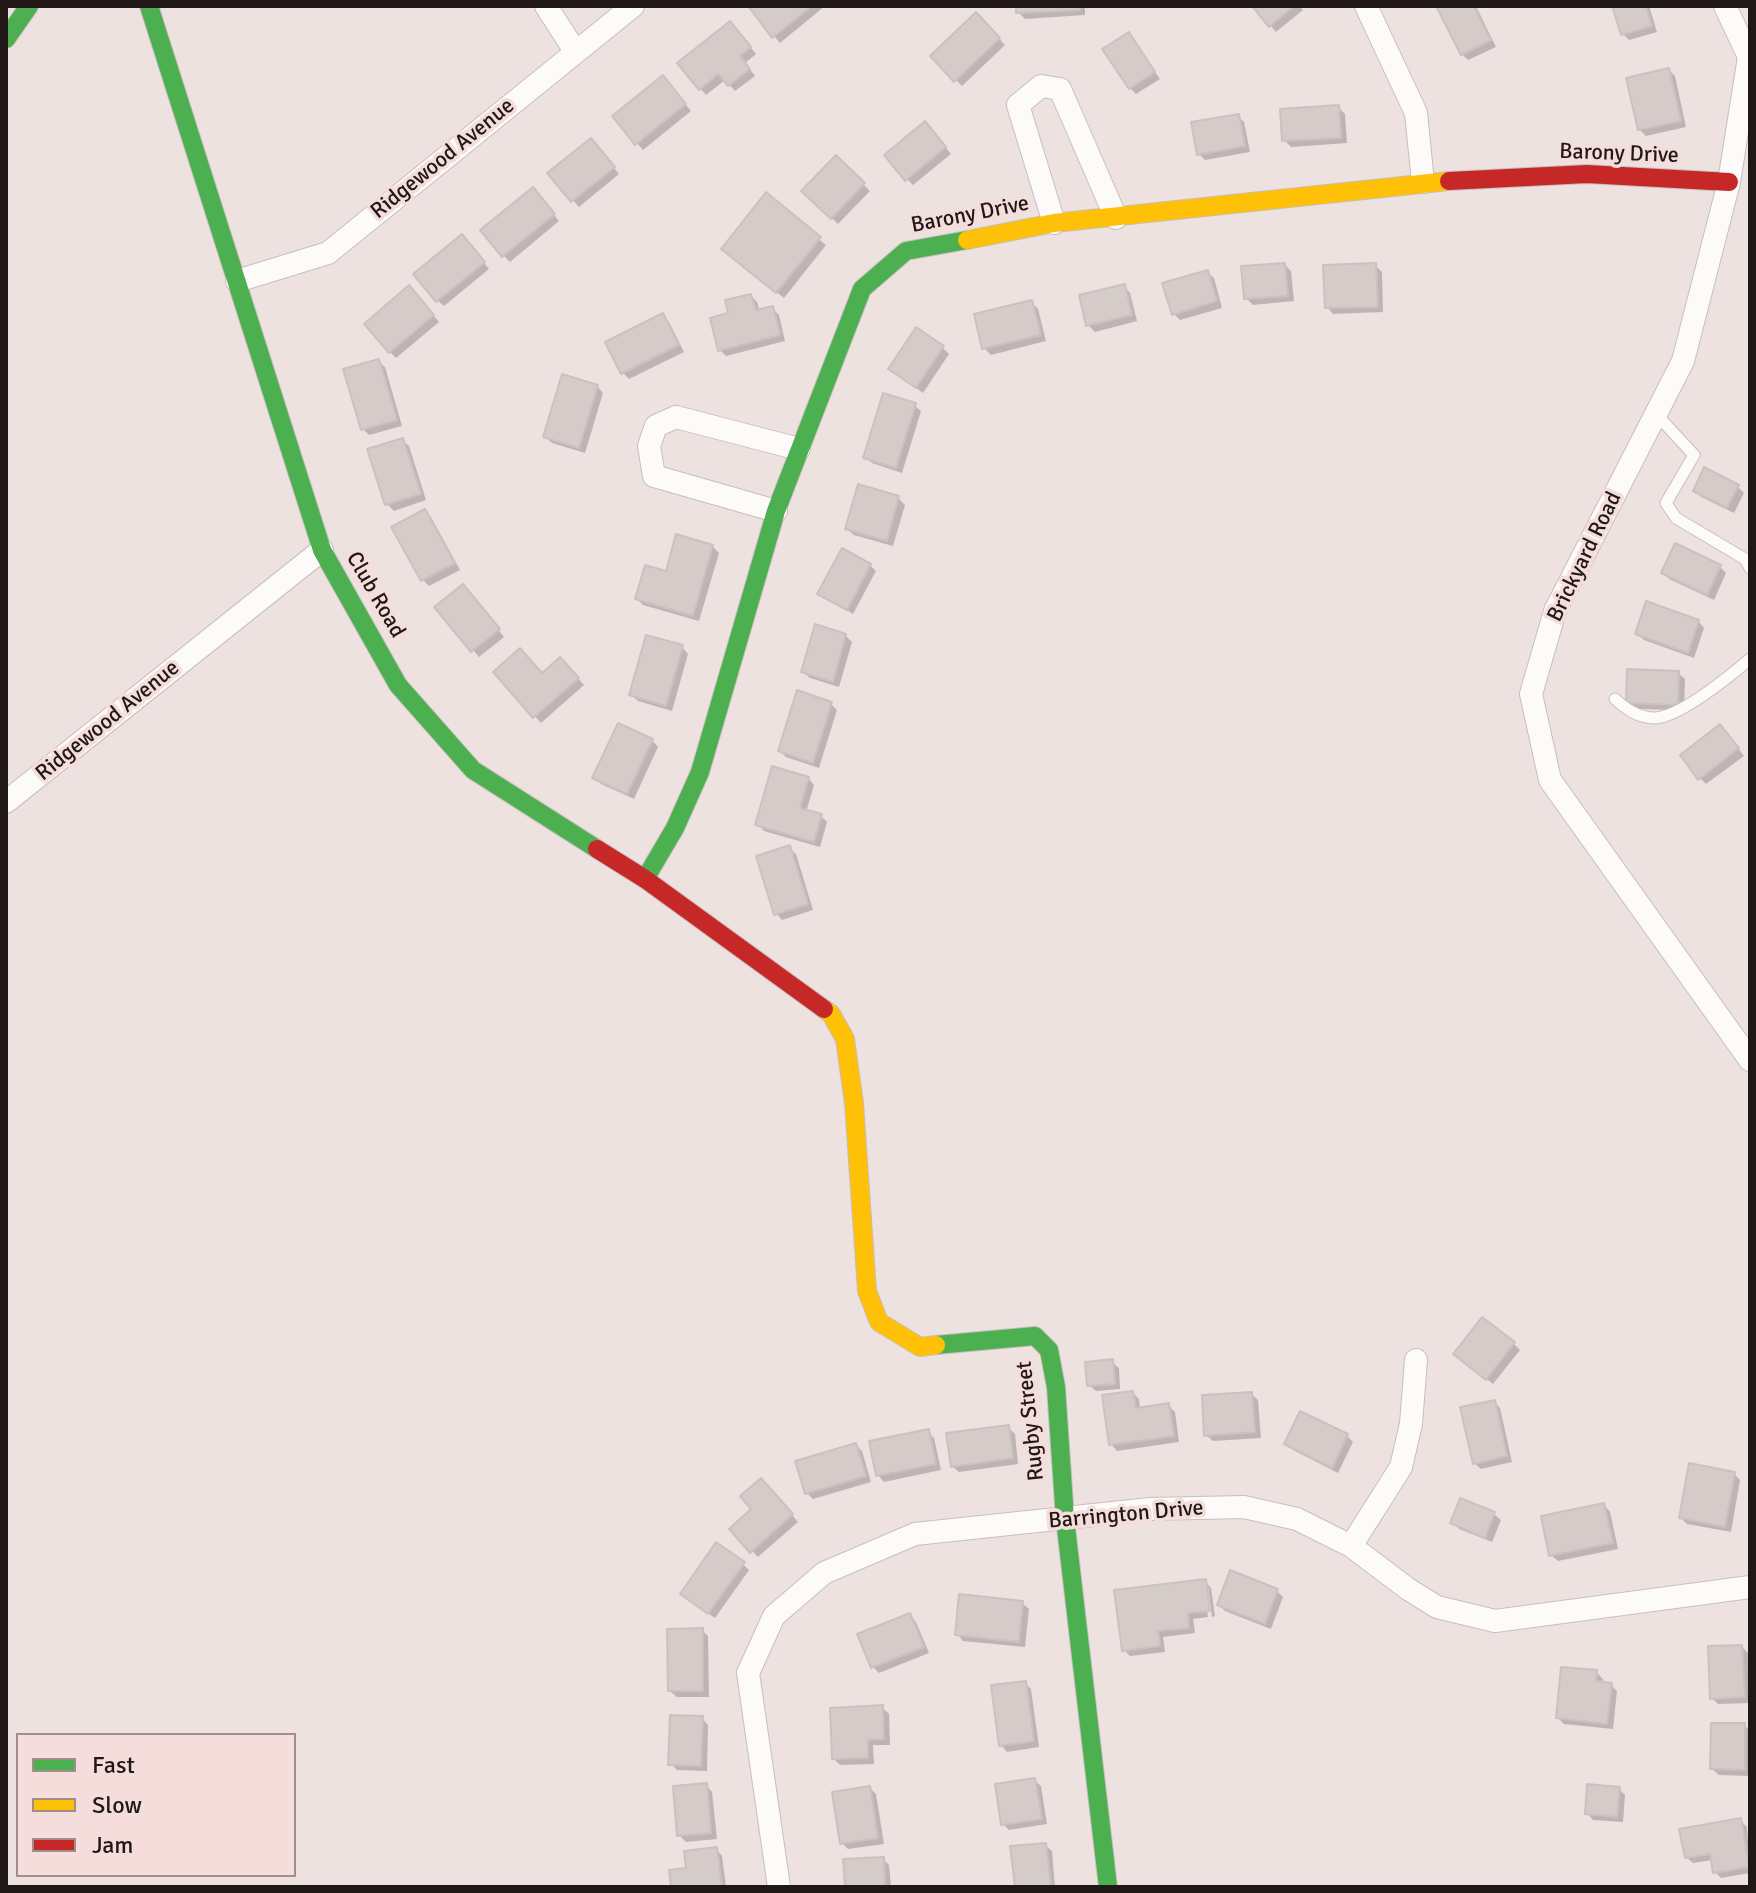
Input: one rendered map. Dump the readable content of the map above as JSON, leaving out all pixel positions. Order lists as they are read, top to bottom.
{
  "streets": {
    "street": [
      "Barony Drive",
      "Ridgewood Avenue",
      "Brickyard Road",
      "Club Road",
      "Rugby Street",
      "Barrington Drive"
    ]
  },
  "crossings": [
    ["Barony Drive", "Brickyard Road"],
    ["Barony Drive", "Club Road"],
    ["Ridgewood Avenue", "Club Road"],
    ["Club Road", "Rugby Street"],
    ["Rugby Street", "Barrington Drive"]
  ],
  "legend": ["Fast", "Slow", "Jam"]
}
